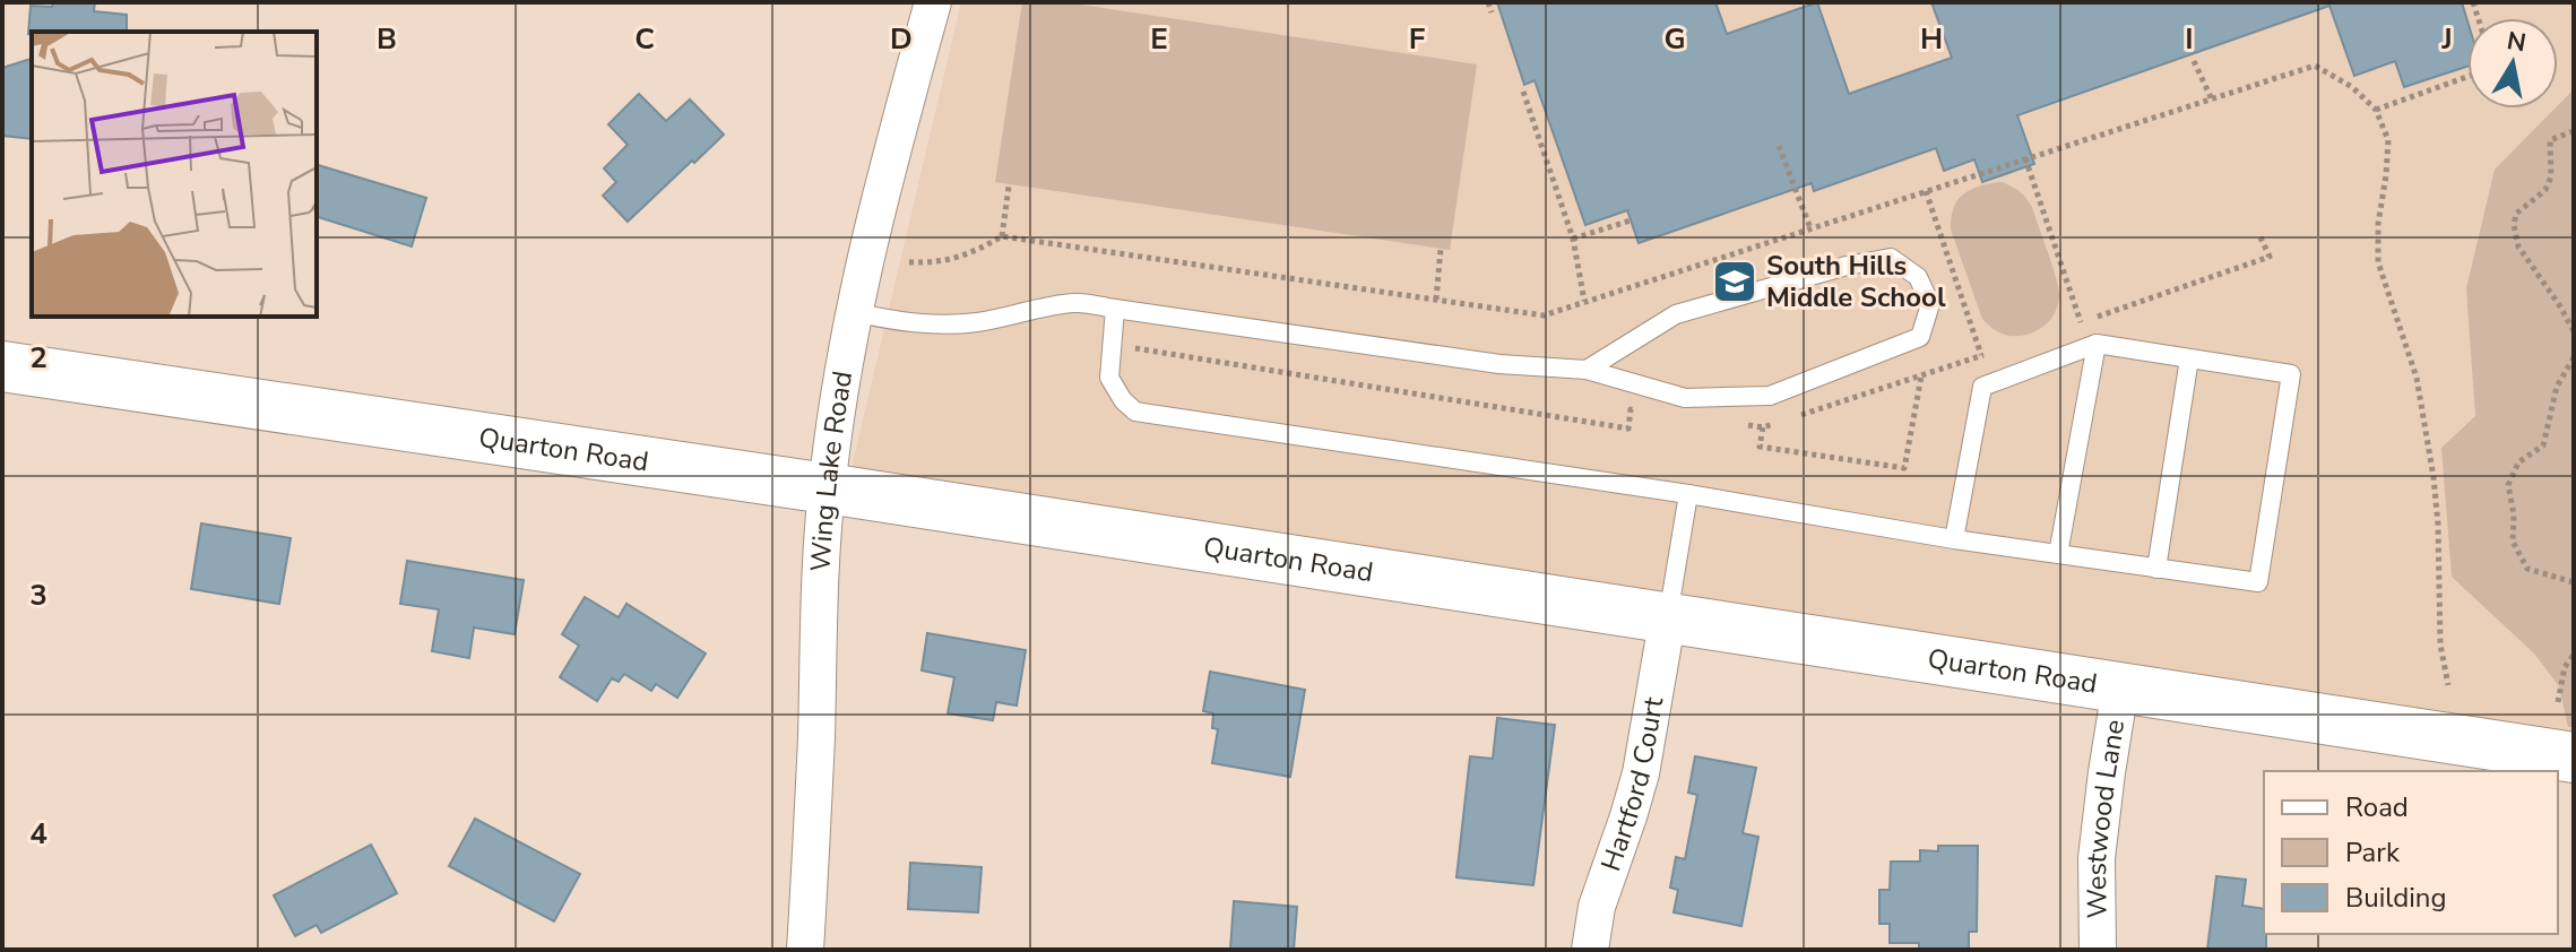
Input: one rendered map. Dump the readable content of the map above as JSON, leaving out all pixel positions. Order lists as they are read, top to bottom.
{
  "streets": {
    "street": [
      "Quarton Road",
      "Wing Lake Road",
      "Hartford Court",
      "Westwood Lane"
    ]
  },
  "crossings": [
    ["Quarton Road", "Wing Lake Road"],
    ["Quarton Road", "Hartford Court"],
    ["Quarton Road", "Westwood Lane"]
  ],
  "places": {
    "school or university": ["South Hills Middle School"]
  },
  "legend": ["Road", "Park", "Building"],
  "north": "top",
  "grid": {
    "columns": [
      "B",
      "C",
      "D",
      "E",
      "F",
      "G",
      "H",
      "I",
      "J"
    ],
    "rows": ["2", "3", "4"]
  }
}
